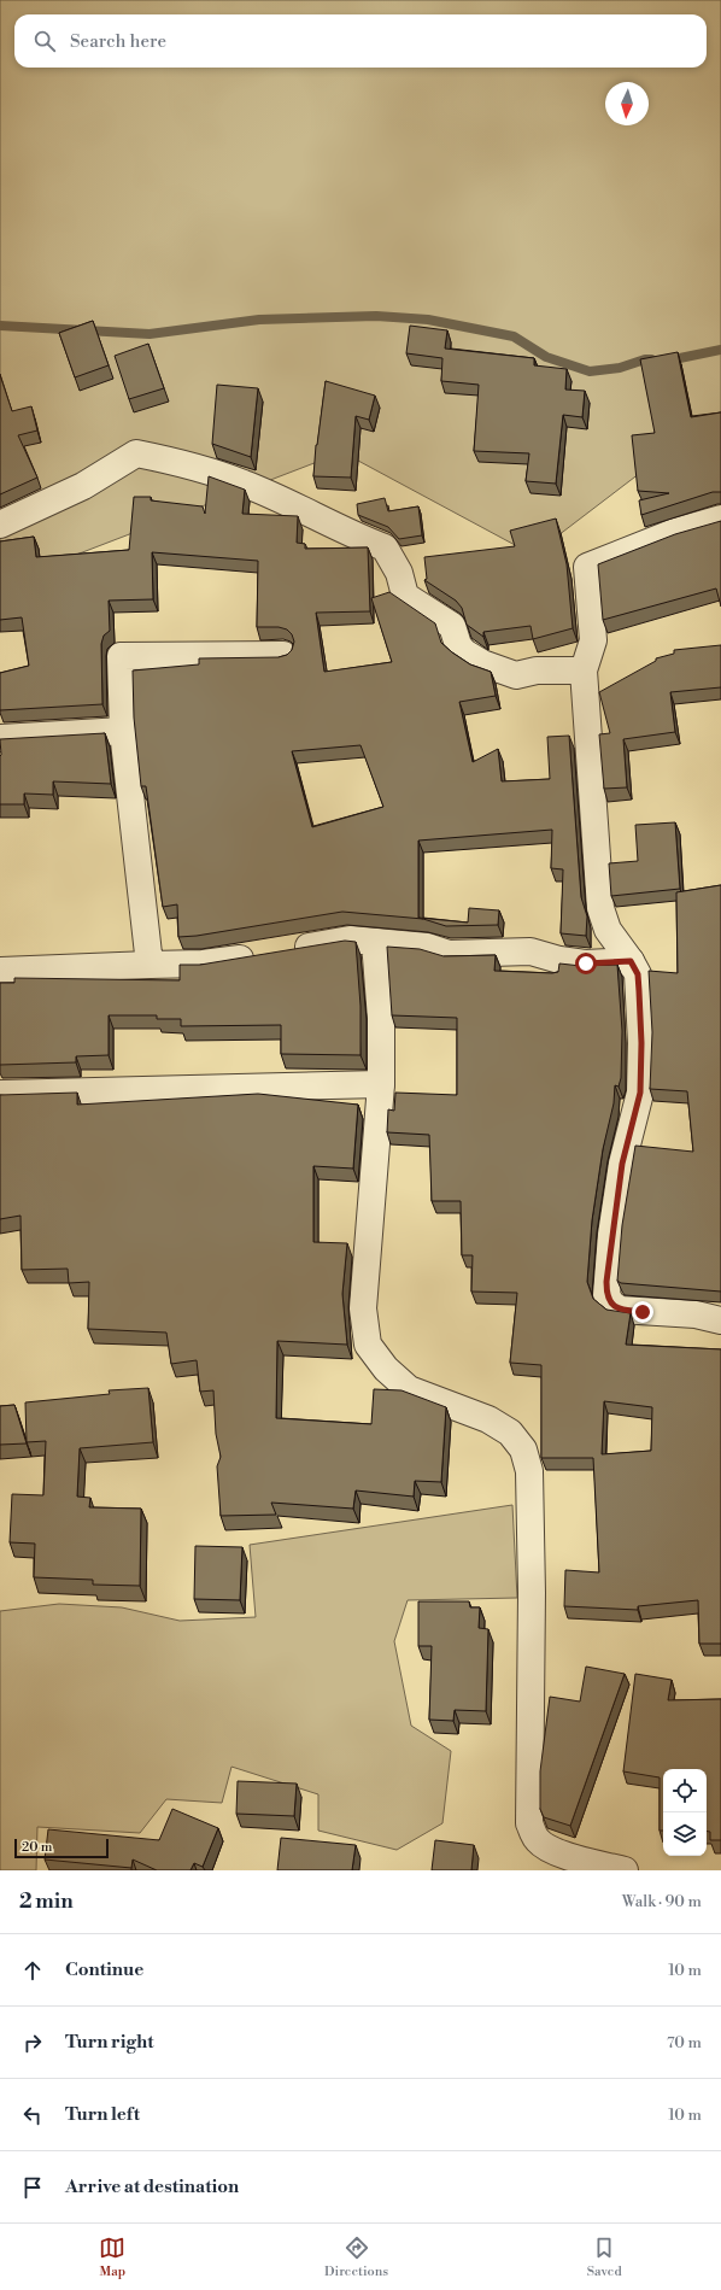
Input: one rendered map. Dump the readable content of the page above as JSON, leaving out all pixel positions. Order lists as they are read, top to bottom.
{
  "scale_bar": "20 m",
  "north": "bottom",
  "page": {
    "search": "Search here",
    "scale": "20 m",
    "heading": ["2 min", "Walk · 90 m"],
    "list": [
      ["Continue", "10 m"],
      ["Turn right", "70 m"],
      ["Turn left", "10 m"],
      "Arrive at destination"
    ],
    "nav": ["Map", "Directions", "Saved"]
  }
}
